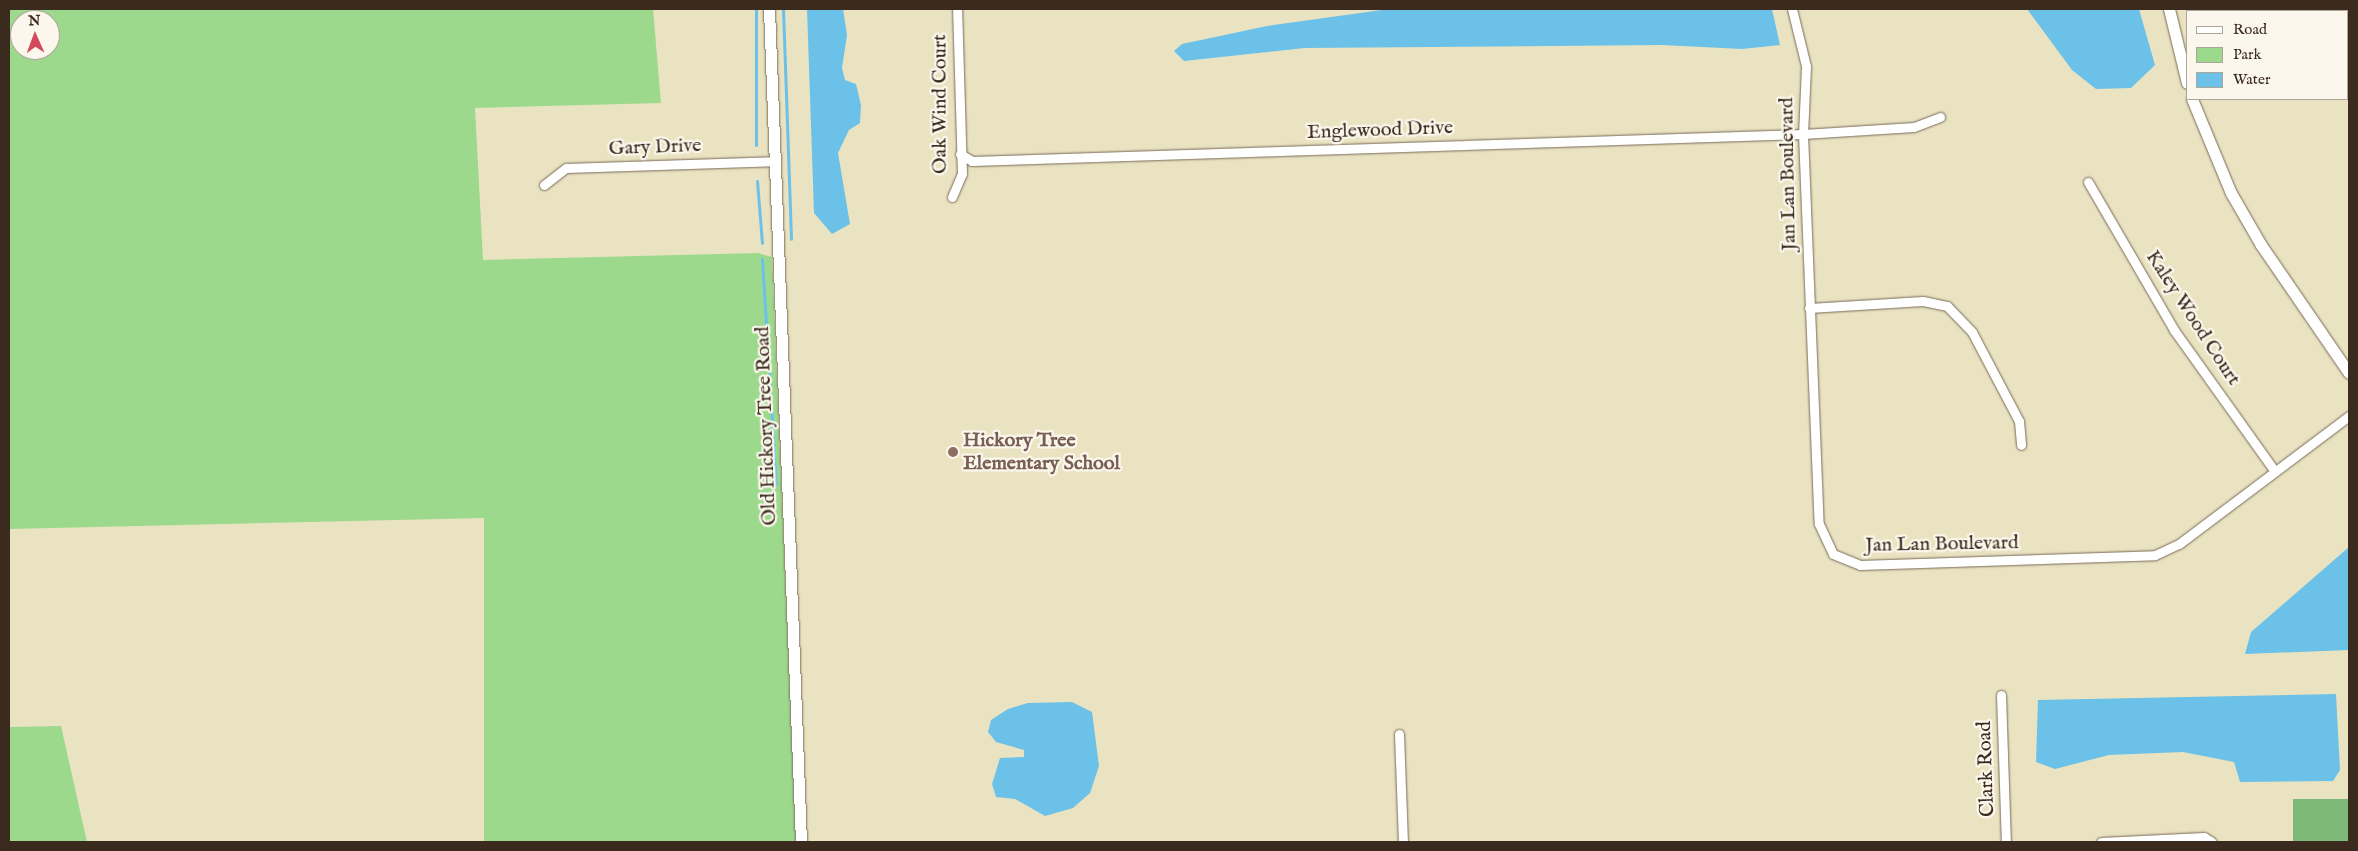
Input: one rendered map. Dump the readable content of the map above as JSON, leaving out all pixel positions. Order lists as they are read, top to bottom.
{
  "streets": {
    "street": [
      "Oak Wind Court",
      "Englewood Drive",
      "Gary Drive",
      "Jan Lan Boulevard",
      "Kaley Wood Court",
      "Old Hickory Tree Road",
      "Clark Road"
    ]
  },
  "crossings": [
    ["Oak Wind Court", "Englewood Drive"],
    ["Englewood Drive", "Jan Lan Boulevard"],
    ["Gary Drive", "Old Hickory Tree Road"],
    ["Jan Lan Boulevard", "Kaley Wood Court"]
  ],
  "places": ["Hickory Tree Elementary School"],
  "legend": ["Road", "Park", "Water"],
  "north": "top"
}
